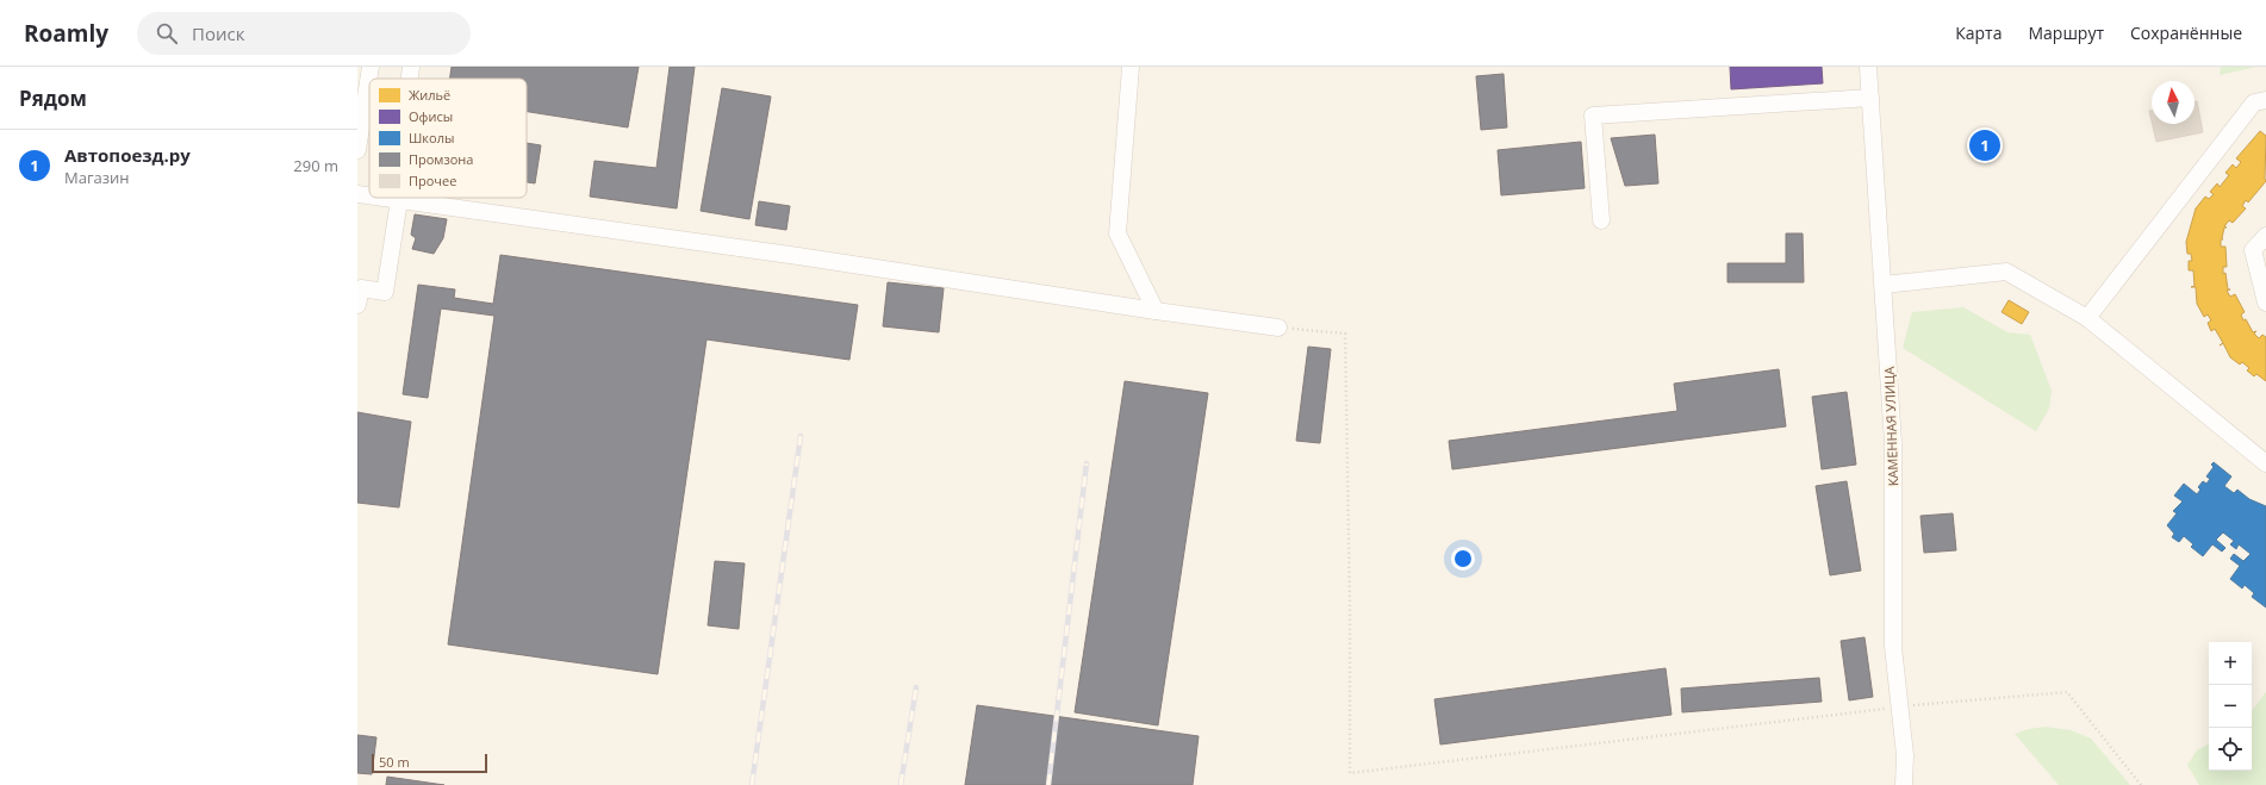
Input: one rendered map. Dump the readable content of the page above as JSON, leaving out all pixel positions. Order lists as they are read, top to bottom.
{
  "streets": {
    "street": ["КАМЕННАЯ УЛИЦА"]
  },
  "legend": [
    "Жильё",
    "Офисы",
    "Школы",
    "Промзона",
    "Прочее"
  ],
  "scale_bar": "50 m",
  "north": "top",
  "page": {
    "header": "Roamly",
    "search": "Поиск",
    "nav": ["Карта", "Маршрут", "Сохранённые"],
    "heading": "Рядом",
    "pins": "1",
    "list": [
      {
        "mark": "1",
        "name": "Автопоезд.ру",
        "note": "Магазин",
        "value": "290 m"
      }
    ],
    "map_buttons": ["+", "−"],
    "scale": "50 m"
  }
}
